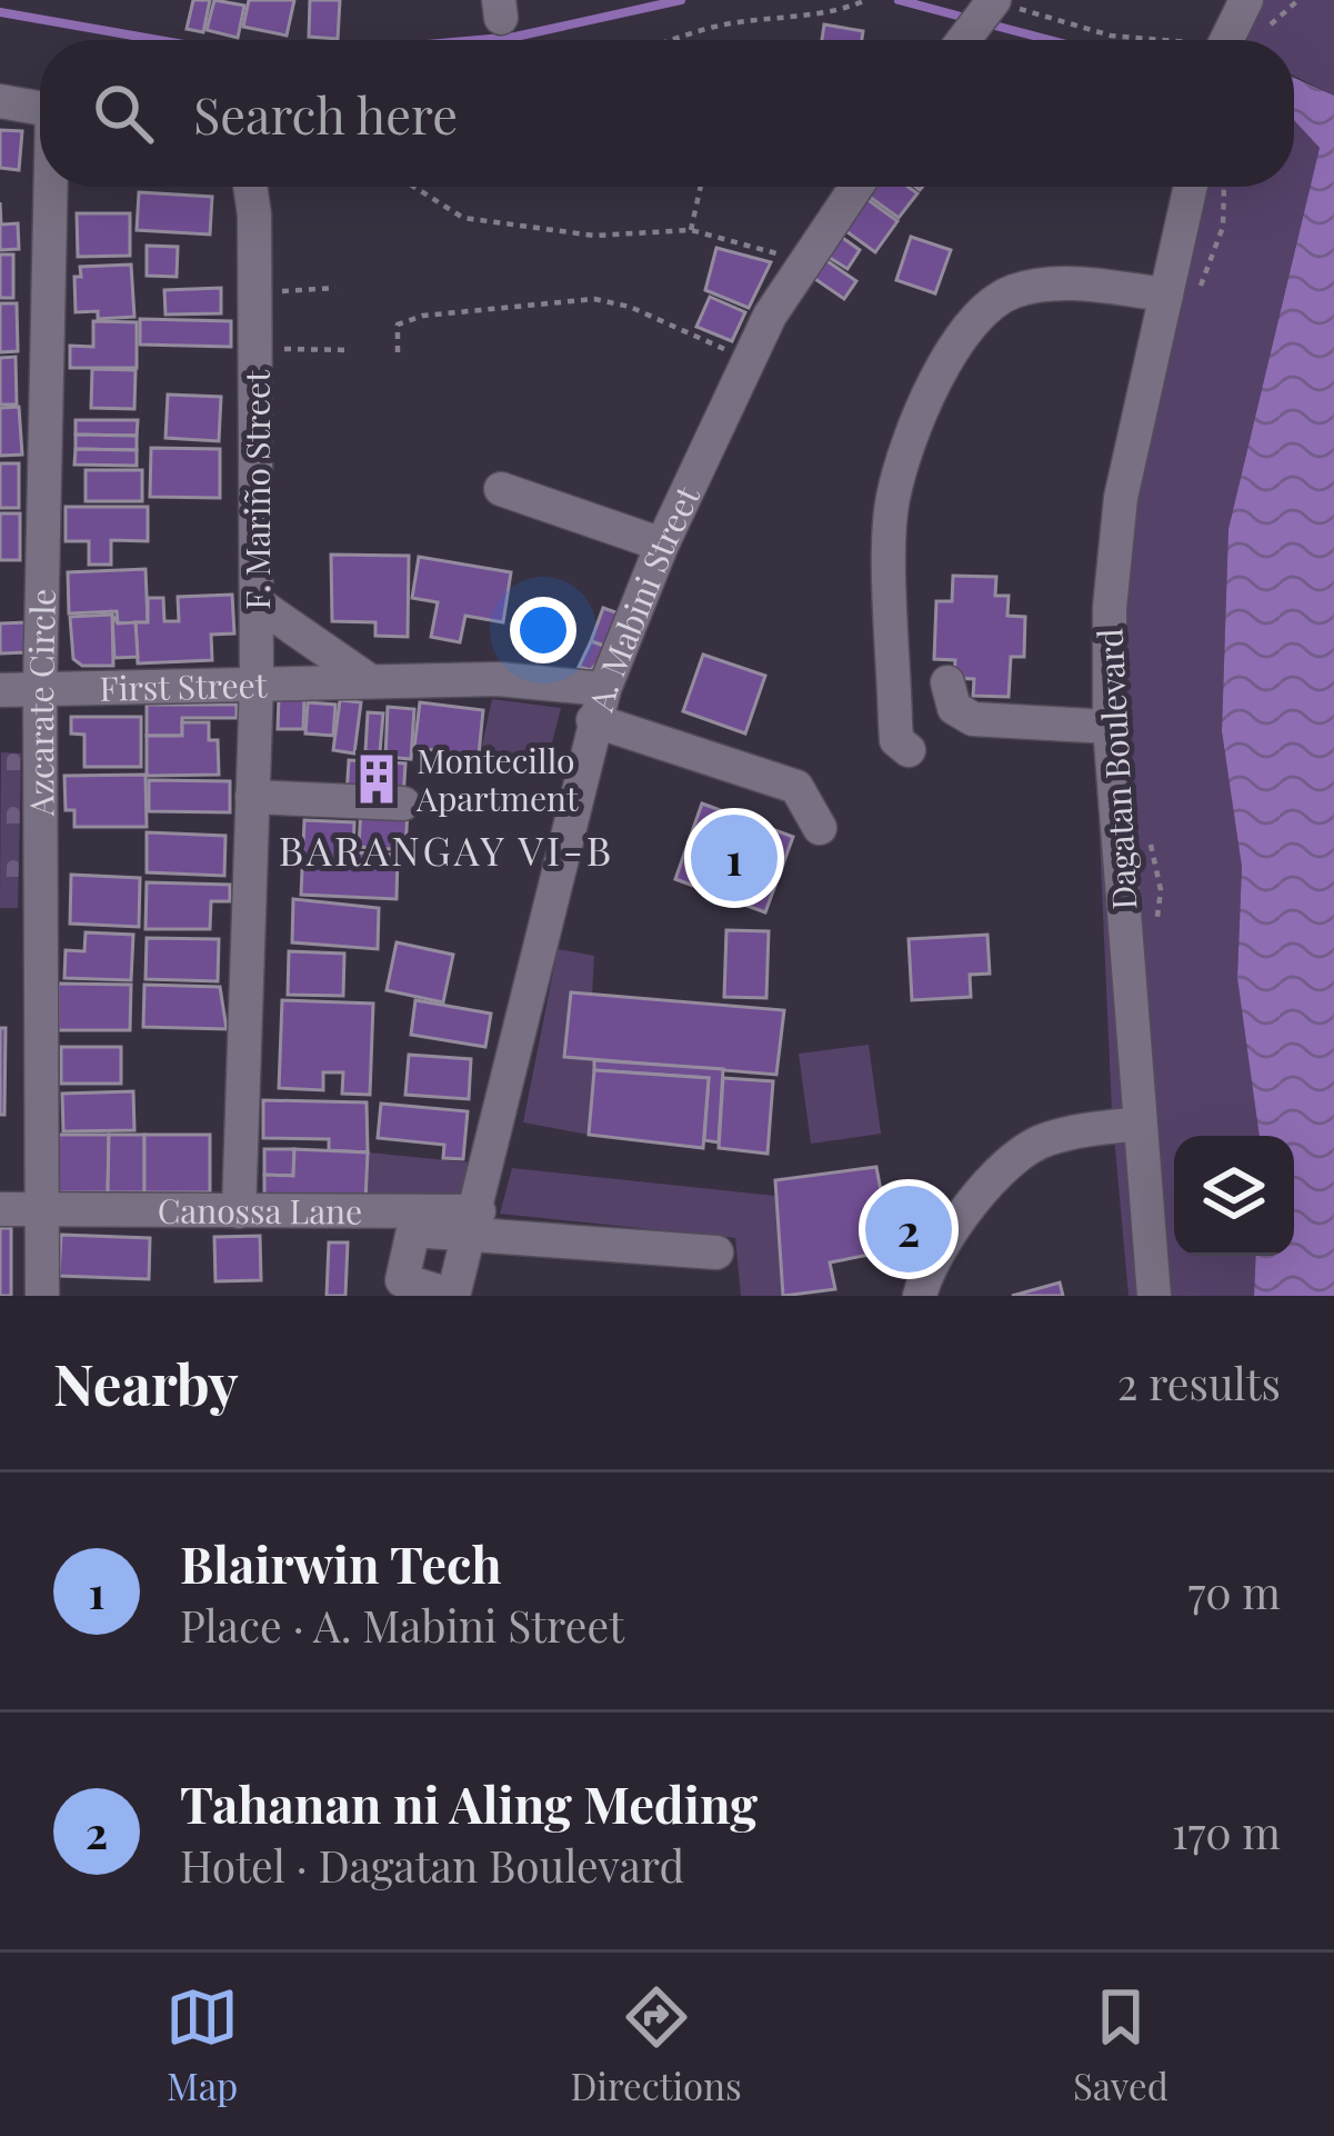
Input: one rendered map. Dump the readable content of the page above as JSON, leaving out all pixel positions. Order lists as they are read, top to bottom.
{
  "streets": {
    "street": [
      "F. Mariño Street",
      "A. Mabini Street",
      "First Street",
      "Azcarate Circle",
      "Dagatan Boulevard",
      "Canossa Lane"
    ]
  },
  "crossings": [
    ["F. Mariño Street", "First Street"],
    ["F. Mariño Street", "Canossa Lane"],
    ["A. Mabini Street", "First Street"],
    ["A. Mabini Street", "Canossa Lane"],
    ["First Street", "Azcarate Circle"],
    ["Azcarate Circle", "Canossa Lane"]
  ],
  "districts": ["BARANGAY VI-B"],
  "places": {
    "building": ["Montecillo Apartment"]
  },
  "page": {
    "search": "Search here",
    "pins": ["1", "2"],
    "heading": ["Nearby", "2 results"],
    "list": [
      {
        "mark": "1",
        "name": "Blairwin Tech",
        "note": "Place · A. Mabini Street",
        "value": "70 m"
      },
      {
        "mark": "2",
        "name": "Tahanan ni Aling Meding",
        "note": "Hotel · Dagatan Boulevard",
        "value": "170 m"
      }
    ],
    "nav": ["Map", "Directions", "Saved"]
  }
}
